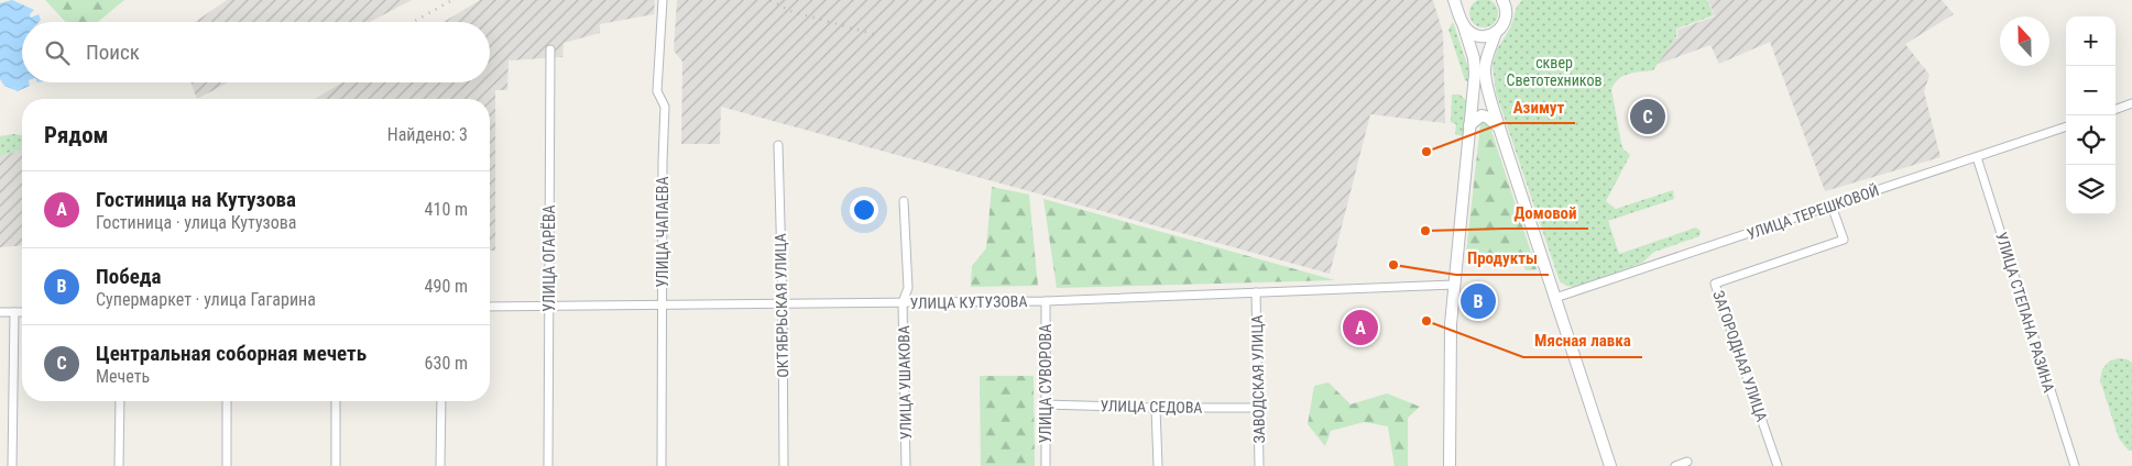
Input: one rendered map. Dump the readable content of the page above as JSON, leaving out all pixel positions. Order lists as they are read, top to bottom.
{
  "streets": {
    "street": [
      "УЛИЦА ТЕРЕШКОВОЙ",
      "УЛИЦА ЧАПАЕВА",
      "УЛИЦА ОГАРЁВА",
      "УЛИЦА КУТУЗОВА",
      "ОКТЯБРЬСКАЯ УЛИЦА",
      "УЛИЦА СТЕПАНА РАЗИНА",
      "ЗАГОРОДНАЯ УЛИЦА",
      "ЗАВОДСКАЯ УЛИЦА",
      "УЛИЦА УШАКОВА",
      "УЛИЦА СУВОРОВА",
      "УЛИЦА СЕДОВА"
    ]
  },
  "crossings": [
    ["УЛИЦА ТЕРЕШКОВОЙ", "УЛИЦА СТЕПАНА РАЗИНА"],
    ["УЛИЦА ТЕРЕШКОВОЙ", "ЗАГОРОДНАЯ УЛИЦА"],
    ["УЛИЦА ЧАПАЕВА", "УЛИЦА КУТУЗОВА"],
    ["УЛИЦА ОГАРЁВА", "УЛИЦА КУТУЗОВА"],
    ["УЛИЦА КУТУЗОВА", "ОКТЯБРЬСКАЯ УЛИЦА"],
    ["УЛИЦА КУТУЗОВА", "ЗАВОДСКАЯ УЛИЦА"],
    ["УЛИЦА КУТУЗОВА", "УЛИЦА УШАКОВА"],
    ["УЛИЦА КУТУЗОВА", "УЛИЦА СУВОРОВА"],
    ["ЗАВОДСКАЯ УЛИЦА", "УЛИЦА СЕДОВА"],
    ["УЛИЦА СУВОРОВА", "УЛИЦА СЕДОВА"]
  ],
  "parks": ["сквер Светотехников"],
  "places": [
    "Азимут",
    "Домовой",
    "Продукты",
    "Мясная лавка"
  ],
  "north": "top",
  "page": {
    "map_buttons": ["+", "−"],
    "search": "Поиск",
    "pins": ["C", "B", "A"],
    "heading": ["Рядом", "Найдено: 3"],
    "list": [
      {
        "mark": "A",
        "name": "Гостиница на Кутузова",
        "note": "Гостиница · улица Кутузова",
        "value": "410 m"
      },
      {
        "mark": "B",
        "name": "Победа",
        "note": "Супермаркет · улица Гагарина",
        "value": "490 m"
      },
      {
        "mark": "C",
        "name": "Центральная соборная мечеть",
        "note": "Мечеть",
        "value": "630 m"
      }
    ]
  }
}
